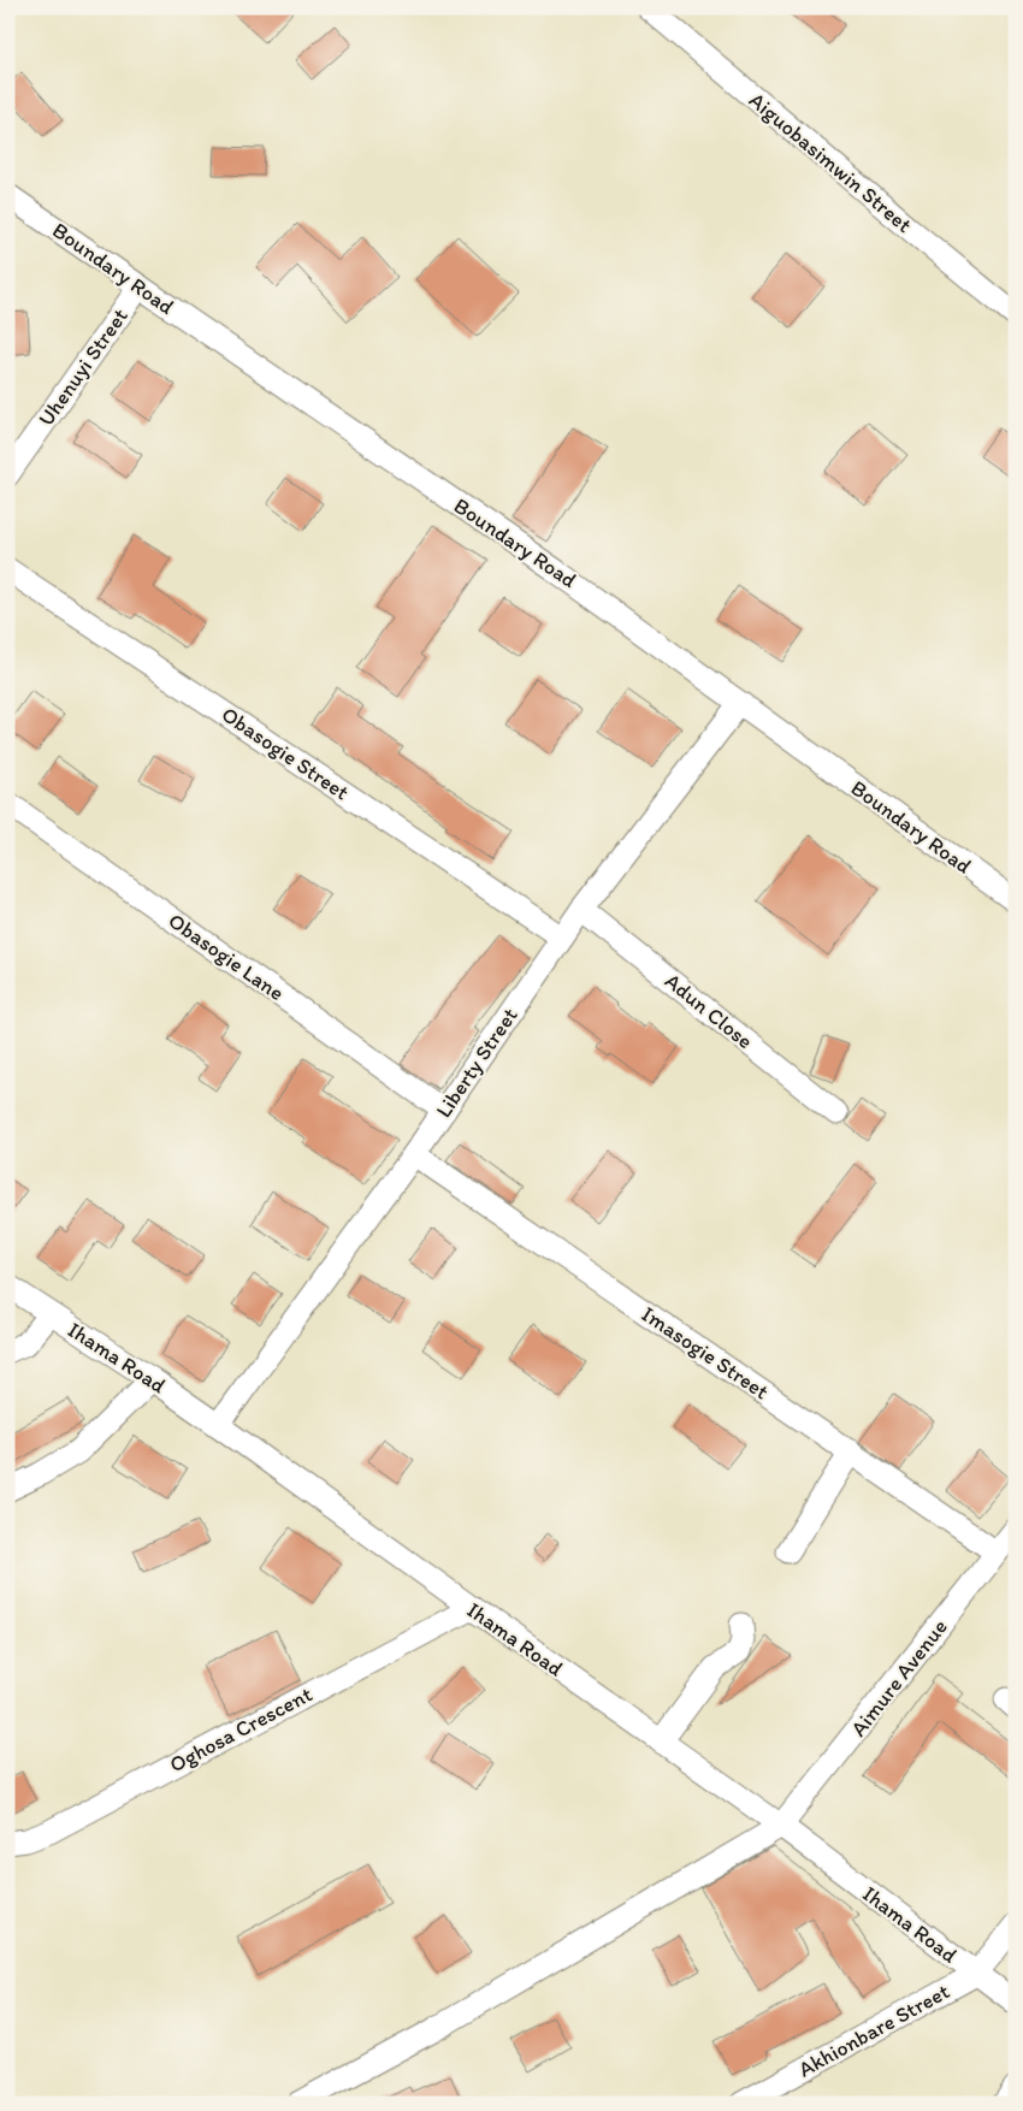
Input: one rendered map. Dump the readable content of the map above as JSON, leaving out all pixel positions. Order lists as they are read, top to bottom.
{
  "streets": {
    "street": [
      "Aiguobasimwin Street",
      "Boundary Road",
      "Uhenuyi Street",
      "Obasogie Street",
      "Obasogie Lane",
      "Adun Close",
      "Liberty Street",
      "Imasogie Street",
      "Ihama Road",
      "Aimure Avenue",
      "Oghosa Crescent",
      "Akhionbare Street"
    ]
  },
  "crossings": [
    ["Boundary Road", "Uhenuyi Street"],
    ["Boundary Road", "Liberty Street"],
    ["Obasogie Street", "Liberty Street"],
    ["Obasogie Lane", "Liberty Street"],
    ["Adun Close", "Liberty Street"],
    ["Liberty Street", "Imasogie Street"],
    ["Liberty Street", "Ihama Road"],
    ["Imasogie Street", "Aimure Avenue"],
    ["Ihama Road", "Aimure Avenue"],
    ["Ihama Road", "Oghosa Crescent"],
    ["Ihama Road", "Akhionbare Street"]
  ]
}
